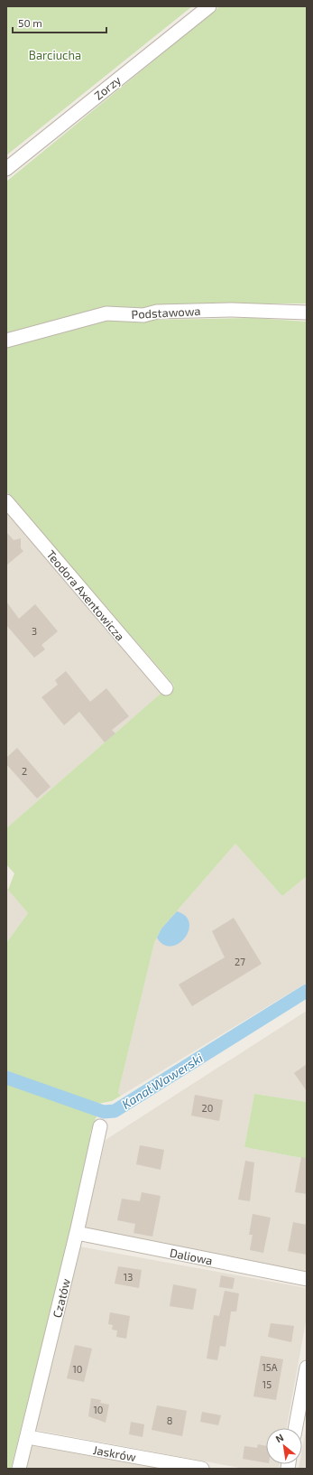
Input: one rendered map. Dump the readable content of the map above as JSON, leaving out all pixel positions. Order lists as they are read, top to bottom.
{
  "streets": {
    "street": [
      "Zorzy",
      "Podstawowa",
      "Teodora Axentowicza",
      "Daliowa",
      "Czatów",
      "Jaskrów"
    ]
  },
  "crossings": [
    ["Daliowa", "Czatów"],
    ["Czatów", "Jaskrów"]
  ],
  "water": ["Kanał Wawerski"],
  "parks": ["Barciucha"],
  "house_numbers": [
    "3",
    "2",
    "27",
    "20",
    "13",
    "15A",
    "10",
    "15",
    "10",
    "8"
  ],
  "scale_bar": "50 m",
  "north": "top left"
}
